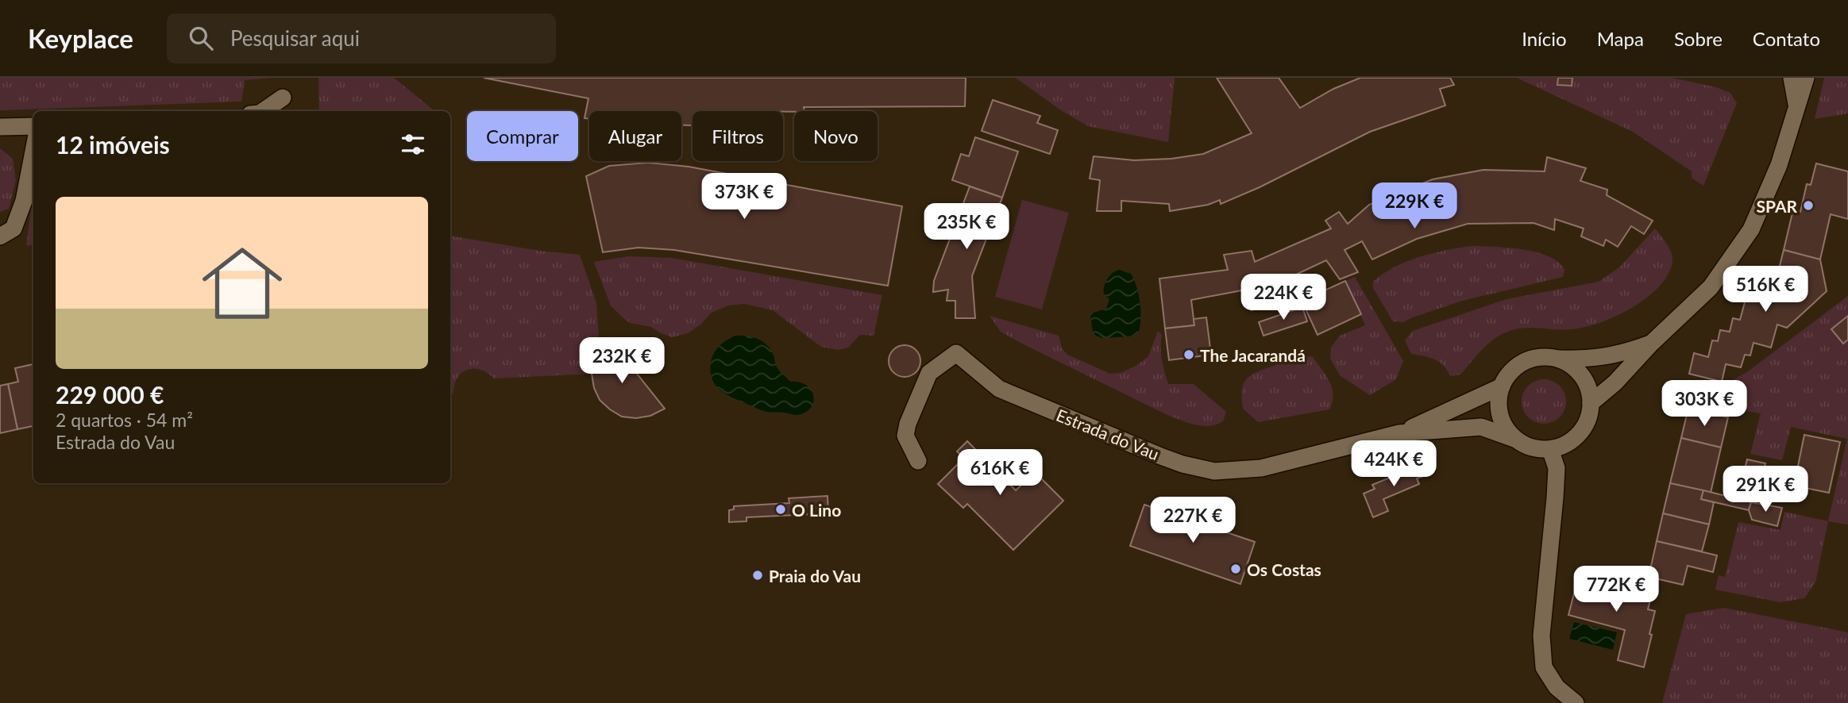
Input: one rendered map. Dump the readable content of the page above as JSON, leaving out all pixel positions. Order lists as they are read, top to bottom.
{
  "streets": {
    "street": ["Estrada do Vau"]
  },
  "places": [
    "SPAR",
    "The Jacarandá",
    "O Lino",
    "Os Costas",
    "Praia do Vau"
  ],
  "page": {
    "header": "Keyplace",
    "search": "Pesquisar aqui",
    "nav": [
      "Início",
      "Mapa",
      "Sobre",
      "Contato"
    ],
    "chip": [
      "Comprar",
      "Alugar",
      "Filtros",
      "Novo"
    ],
    "heading": "12 imóveis",
    "price": [
      "373K €",
      "229K €",
      "235K €",
      "516K €",
      "224K €",
      "232K €",
      "303K €",
      "424K €",
      "616K €",
      "291K €",
      "227K €",
      "772K €"
    ],
    "list": [
      {
        "name": "229 000 €",
        "note": "2 quartos · 54 m² · Estrada do Vau"
      }
    ]
  }
}
